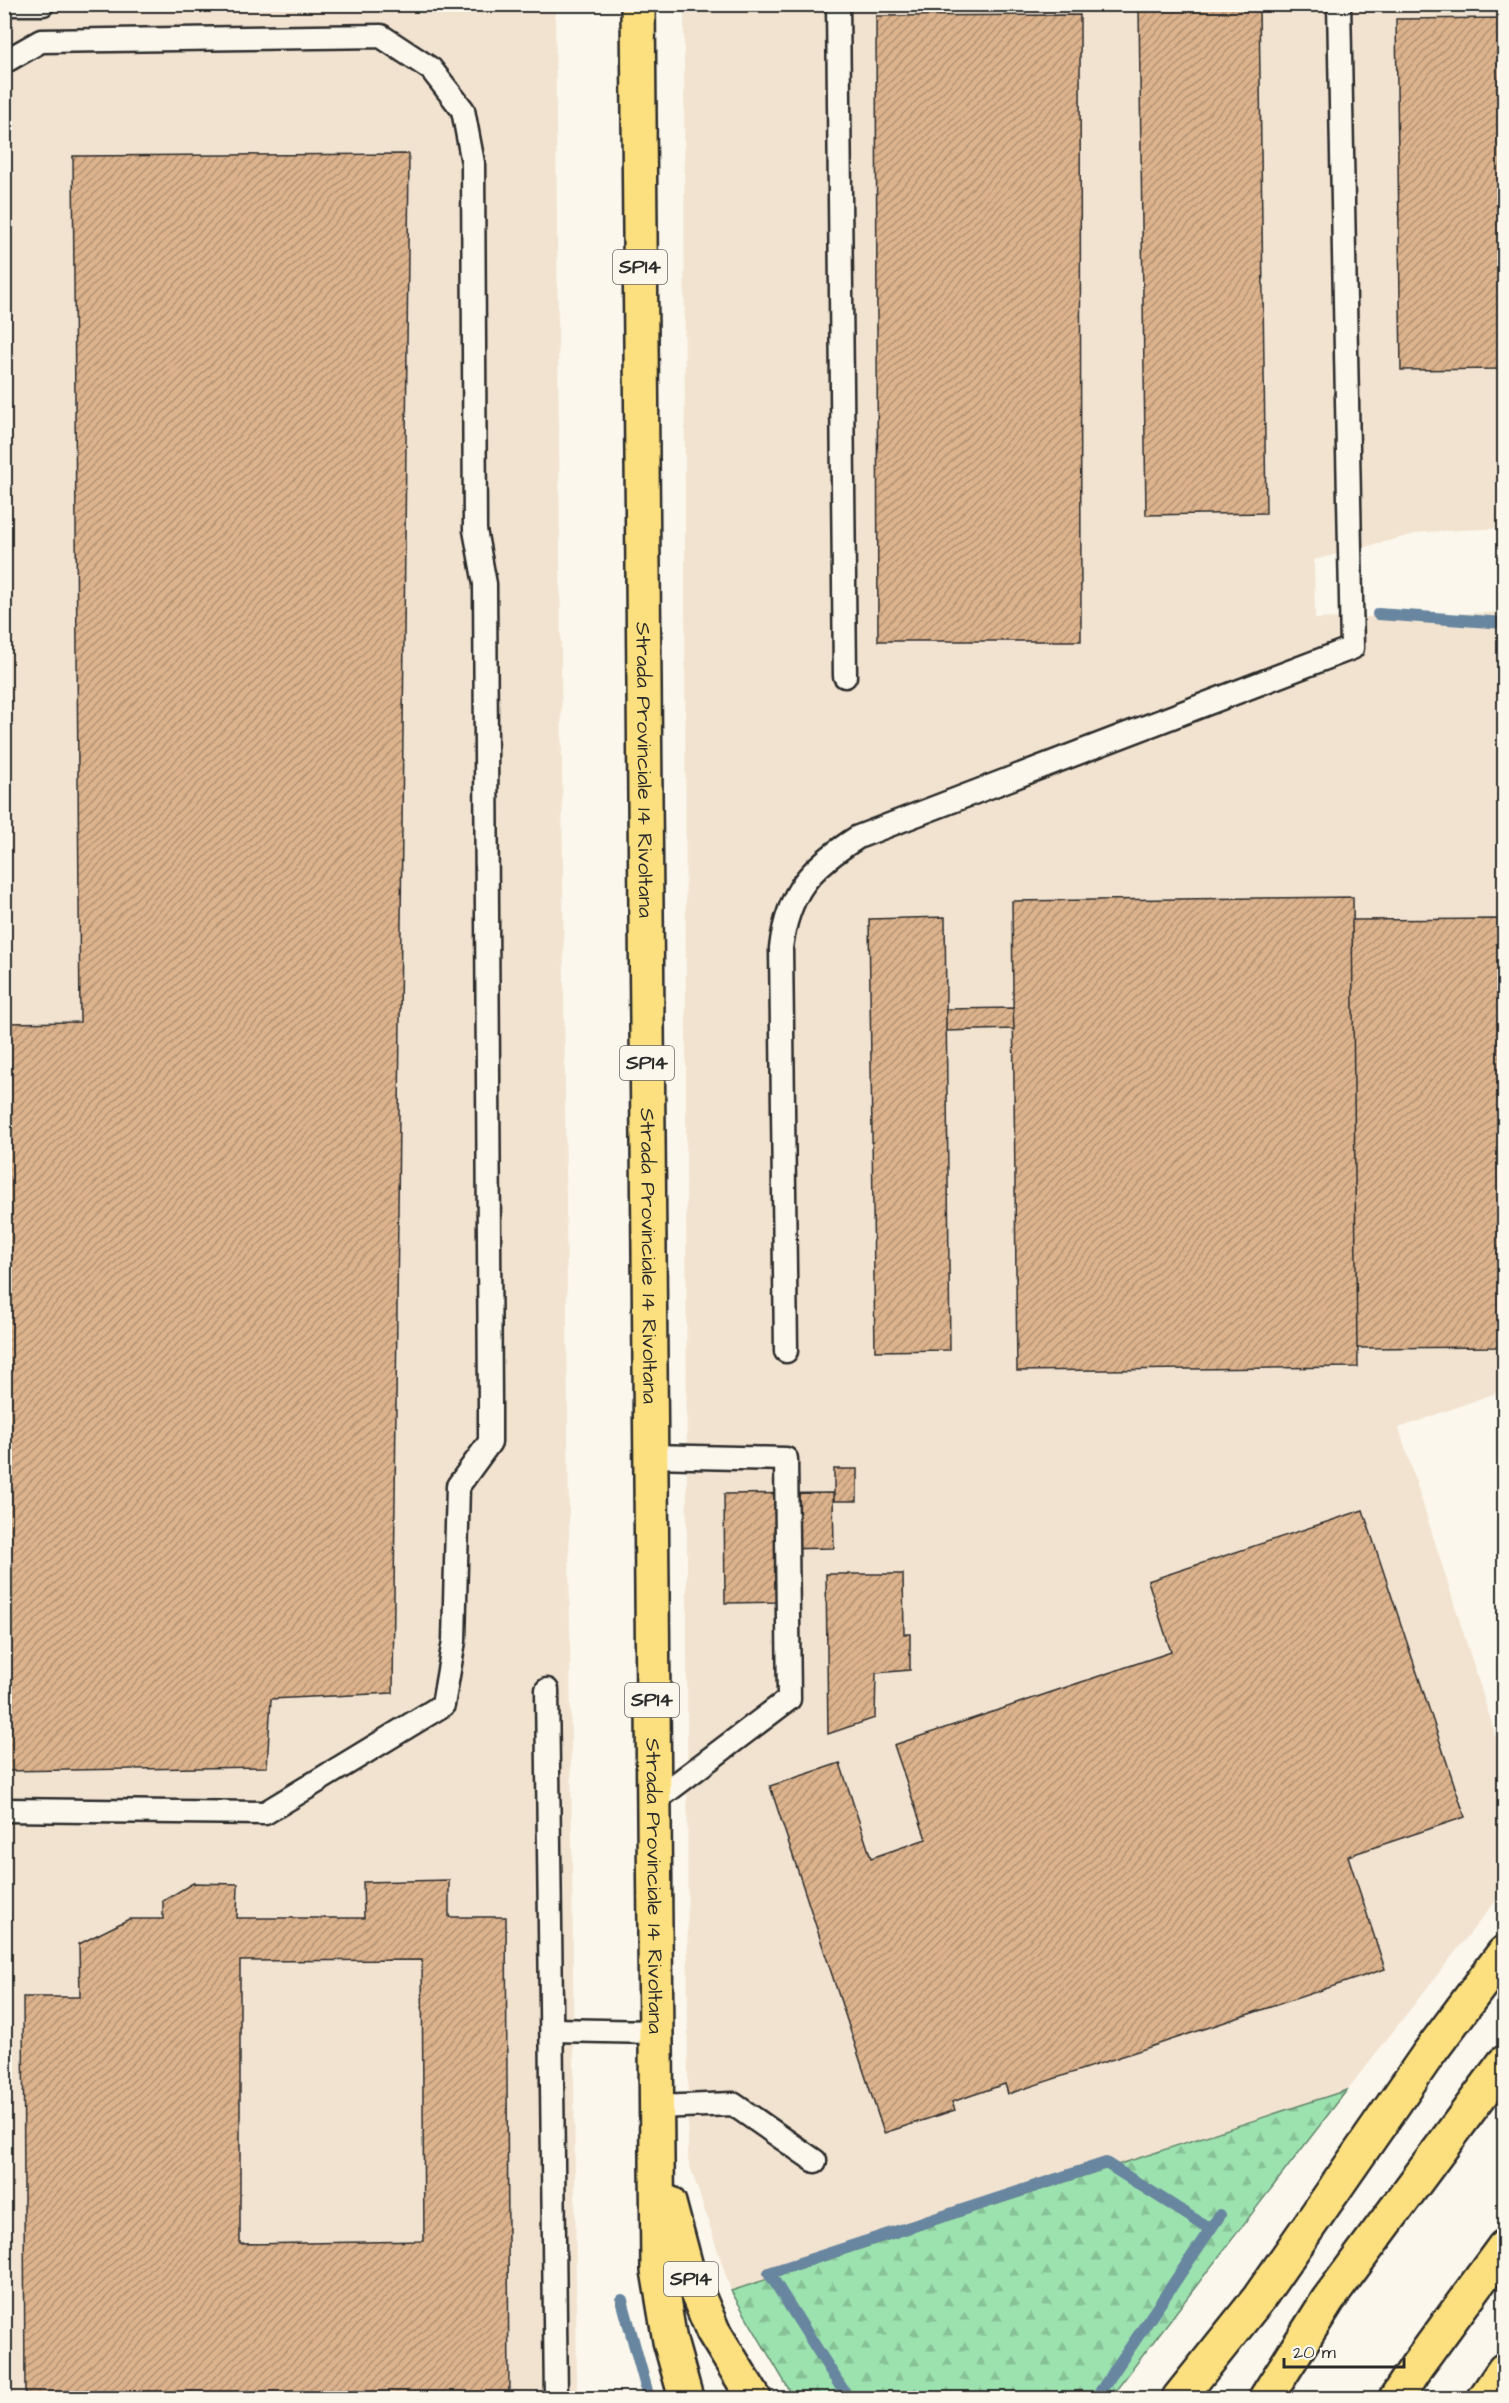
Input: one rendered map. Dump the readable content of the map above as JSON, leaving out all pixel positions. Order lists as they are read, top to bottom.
{
  "streets": {
    "main road": ["SP14", "Strada Provinciale 14 Rivoltana"]
  },
  "scale_bar": "20 m"
}
